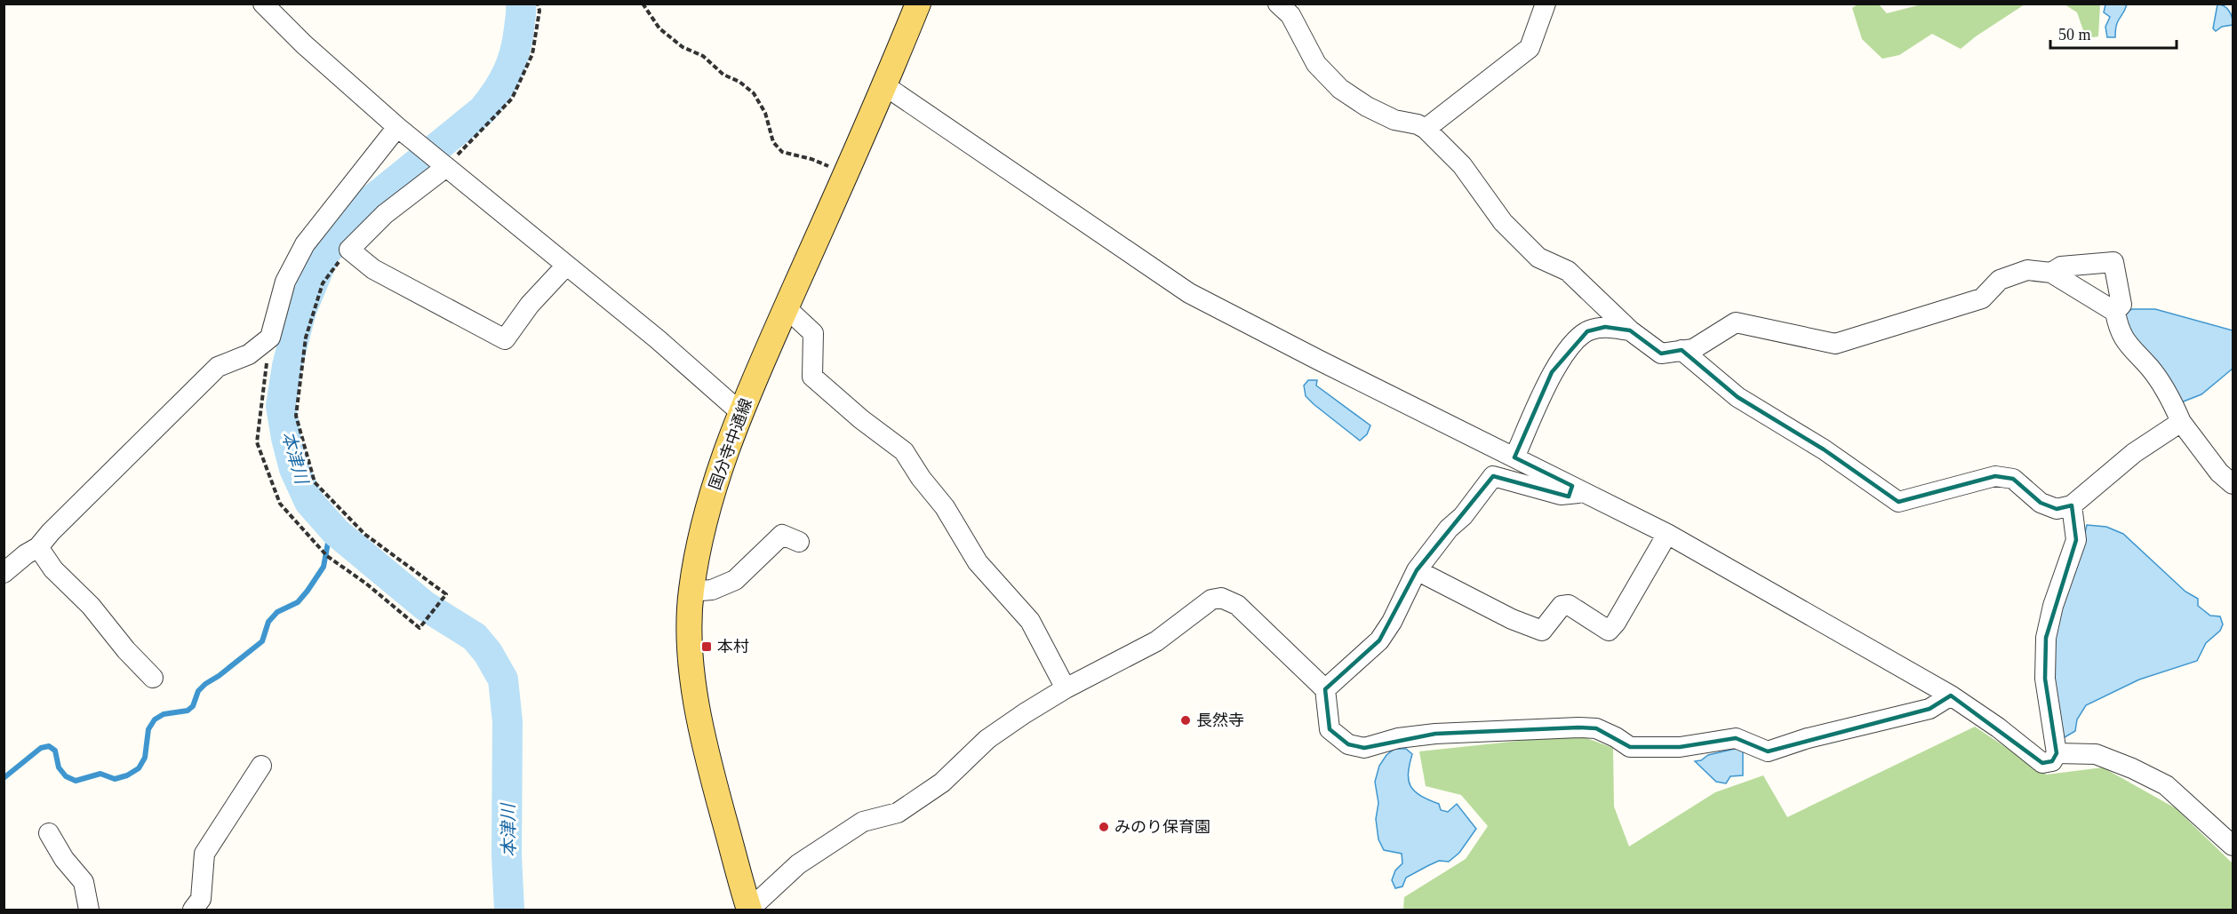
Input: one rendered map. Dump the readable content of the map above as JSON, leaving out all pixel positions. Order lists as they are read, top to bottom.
{
  "streets": {
    "main road": ["国分寺中通線"]
  },
  "water": ["本津川"],
  "places": {
    "transit": ["本村"],
    "other": ["長然寺", "みのり保育園"]
  },
  "scale_bar": "50 m"
}
